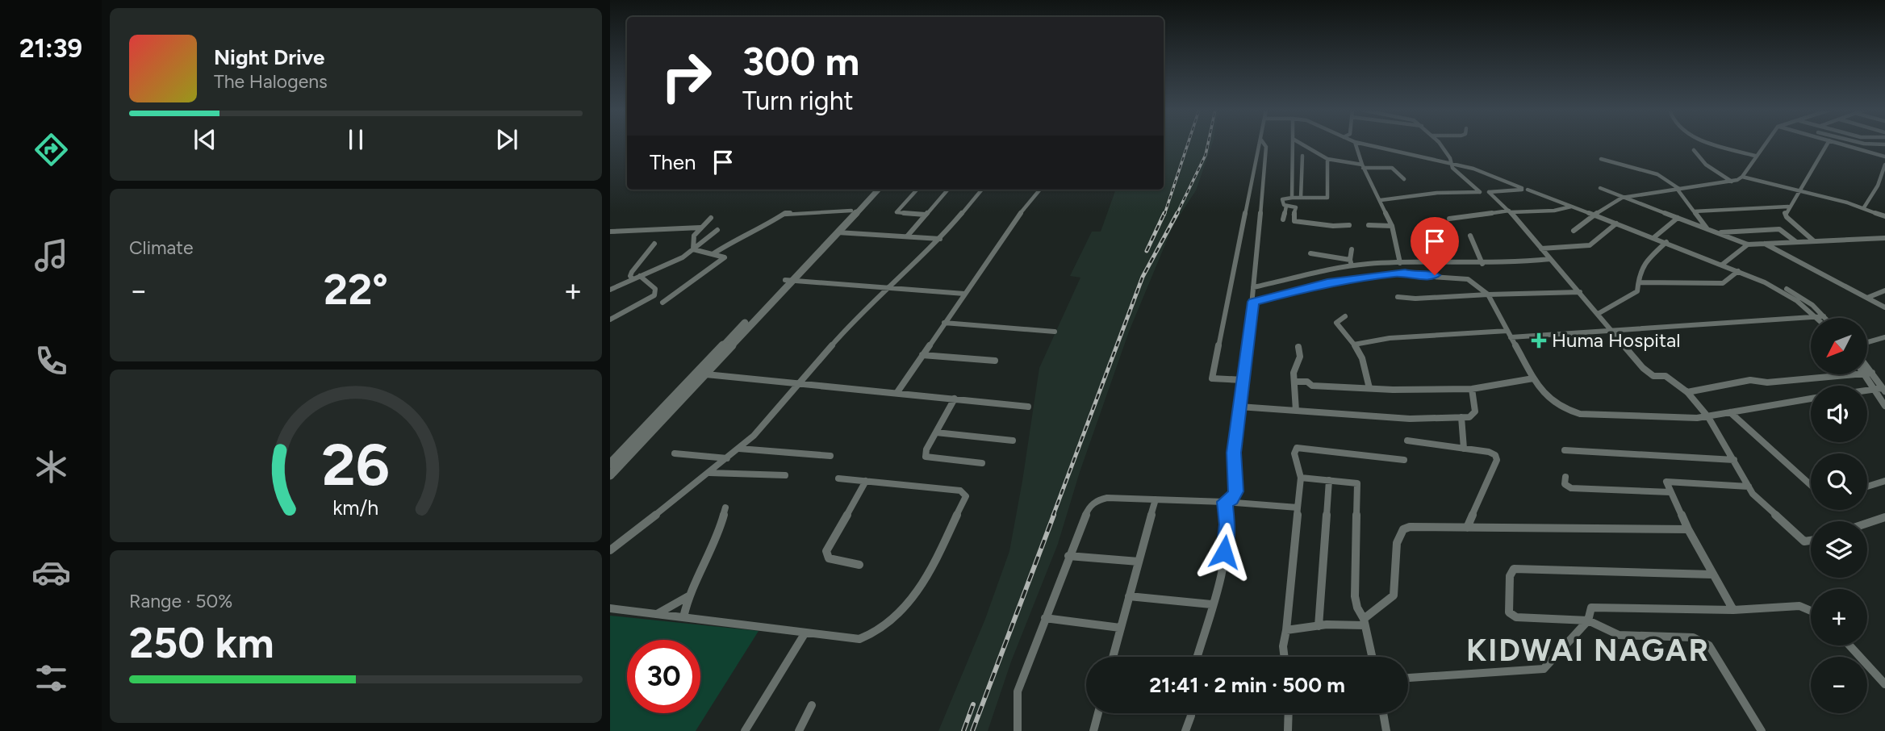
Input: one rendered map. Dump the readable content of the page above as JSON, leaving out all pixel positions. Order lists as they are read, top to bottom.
{
  "districts": ["KIDWAI NAGAR"],
  "places": {
    "health": ["Huma Hospital"]
  },
  "north": "bottom left",
  "page": {
    "tabs": "21:39",
    "turn": ["300 m", "Turn right"],
    "song": ["Night Drive", "The Halogens"],
    "then": "Then",
    "tile": [
      "Climate",
      ["Range · 50%", "250 km"]
    ],
    "heat": ["−", "22°", "+"],
    "map_buttons": ["+", "−"],
    "limit": "30",
    "trip": "21:41 · 2 min · 500 m",
    "gauge": ["26", "km/h"]
  }
}
